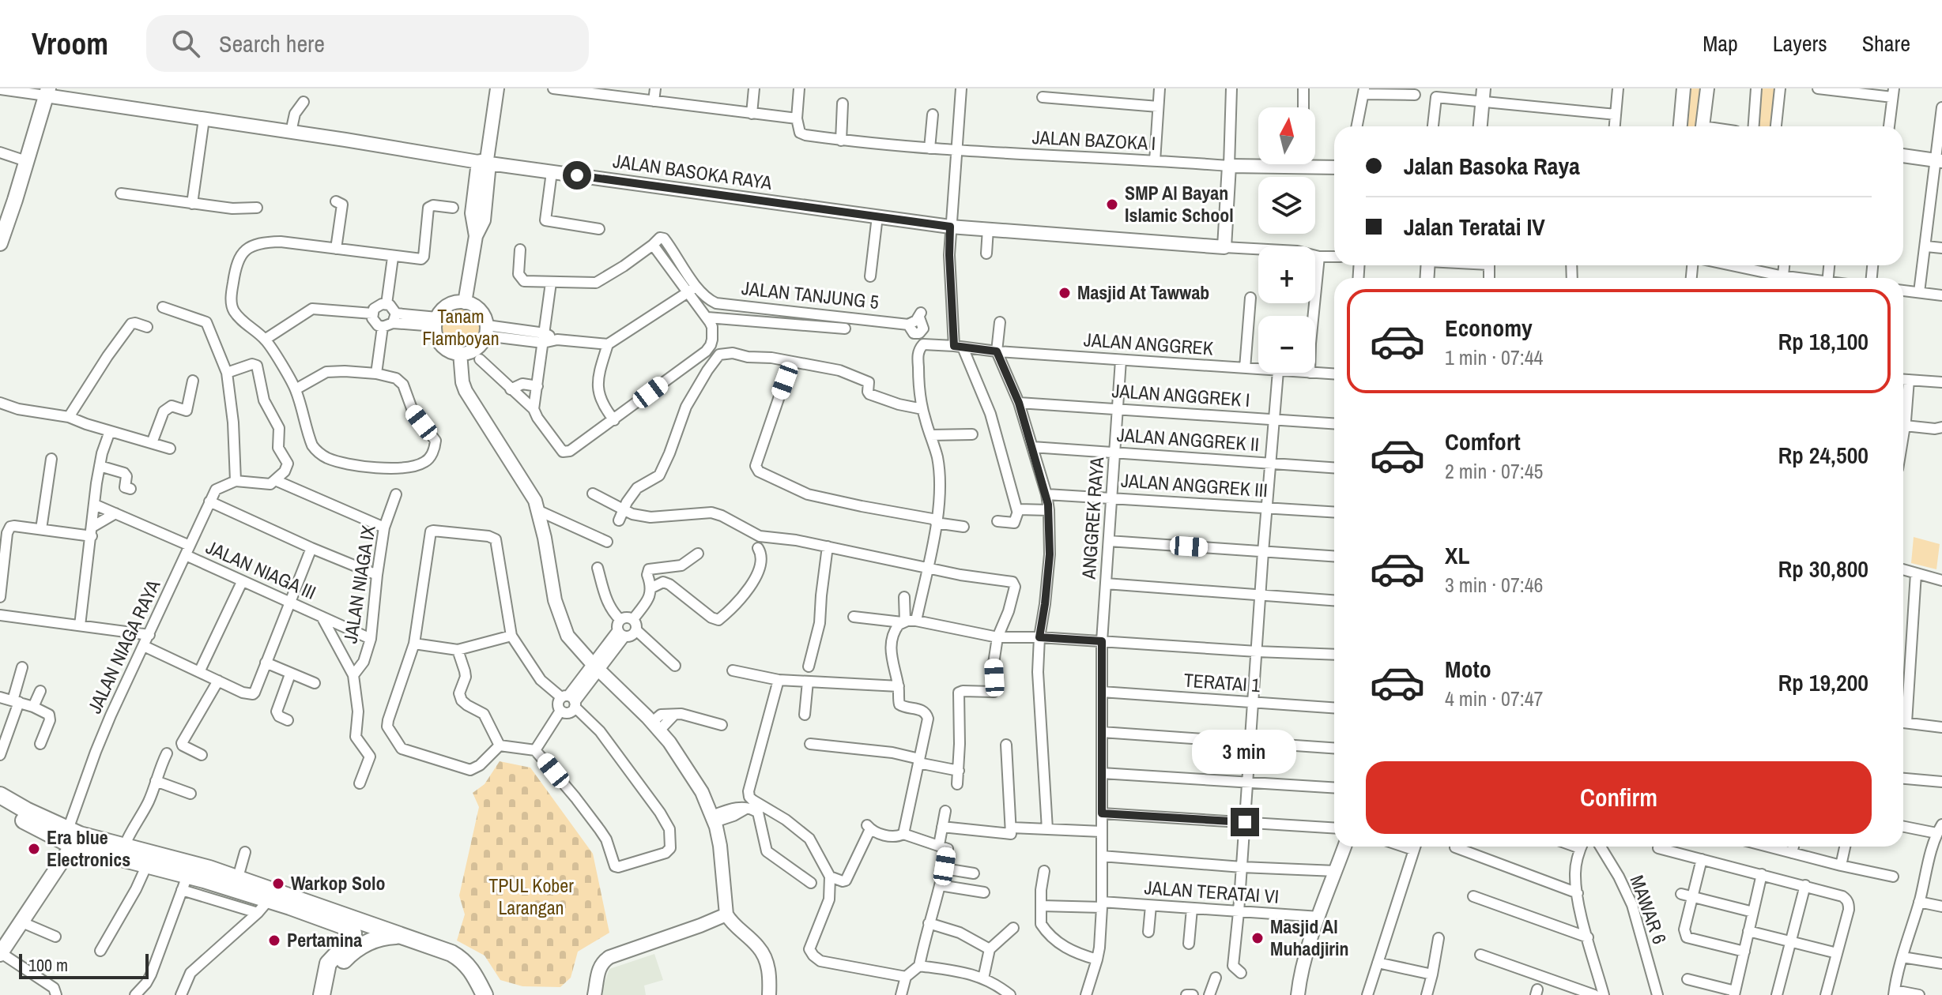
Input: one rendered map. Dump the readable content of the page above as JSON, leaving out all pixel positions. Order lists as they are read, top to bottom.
{
  "streets": {
    "street": [
      "JALAN BAZOKA I",
      "JALAN BASOKA RAYA",
      "JALAN TANJUNG 5",
      "JALAN ANGGREK",
      "JALAN ANGGREK I",
      "JALAN ANGGREK II",
      "JALAN ANGGREK III",
      "ANGGREK RAYA",
      "JALAN NIAGA III",
      "JALAN NIAGA IX",
      "JALAN NIAGA RAYA",
      "TERATAI 1",
      "JALAN TERATAI VI",
      "MAWAR 6"
    ]
  },
  "crossings": [
    ["JALAN ANGGREK", "ANGGREK RAYA"],
    ["JALAN ANGGREK I", "ANGGREK RAYA"],
    ["JALAN ANGGREK II", "ANGGREK RAYA"],
    ["JALAN ANGGREK III", "ANGGREK RAYA"],
    ["ANGGREK RAYA", "TERATAI 1"],
    ["ANGGREK RAYA", "JALAN TERATAI VI"],
    ["JALAN NIAGA III", "JALAN NIAGA IX"],
    ["JALAN NIAGA III", "JALAN NIAGA RAYA"]
  ],
  "parks": ["Tanam Flamboyan", "TPUL Kober Larangan"],
  "places": [
    "SMP Al Bayan Islamic School",
    "Masjid At Tawwab",
    "Era blue Electronics",
    "Warkop Solo",
    "Masjid Al Muhadjirin",
    "Pertamina"
  ],
  "scale_bar": "100 m",
  "north": "top",
  "page": {
    "header": "Vroom",
    "search": "Search here",
    "nav": ["Map", "Layers", "Share"],
    "map_buttons": ["+", "−"],
    "banner": ["Jalan Basoka Raya", "Jalan Teratai IV"],
    "list": [
      {
        "name": "Economy",
        "note": "1 min · 07:44",
        "value": "Rp 18,100"
      },
      {
        "name": "Comfort",
        "note": "2 min · 07:45",
        "value": "Rp 24,500"
      },
      {
        "name": "XL",
        "note": "3 min · 07:46",
        "value": "Rp 30,800"
      },
      {
        "name": "Moto",
        "note": "4 min · 07:47",
        "value": "Rp 19,200"
      }
    ],
    "bubble": "3 min",
    "buttons": "Confirm",
    "scale": "100 m"
  }
}
